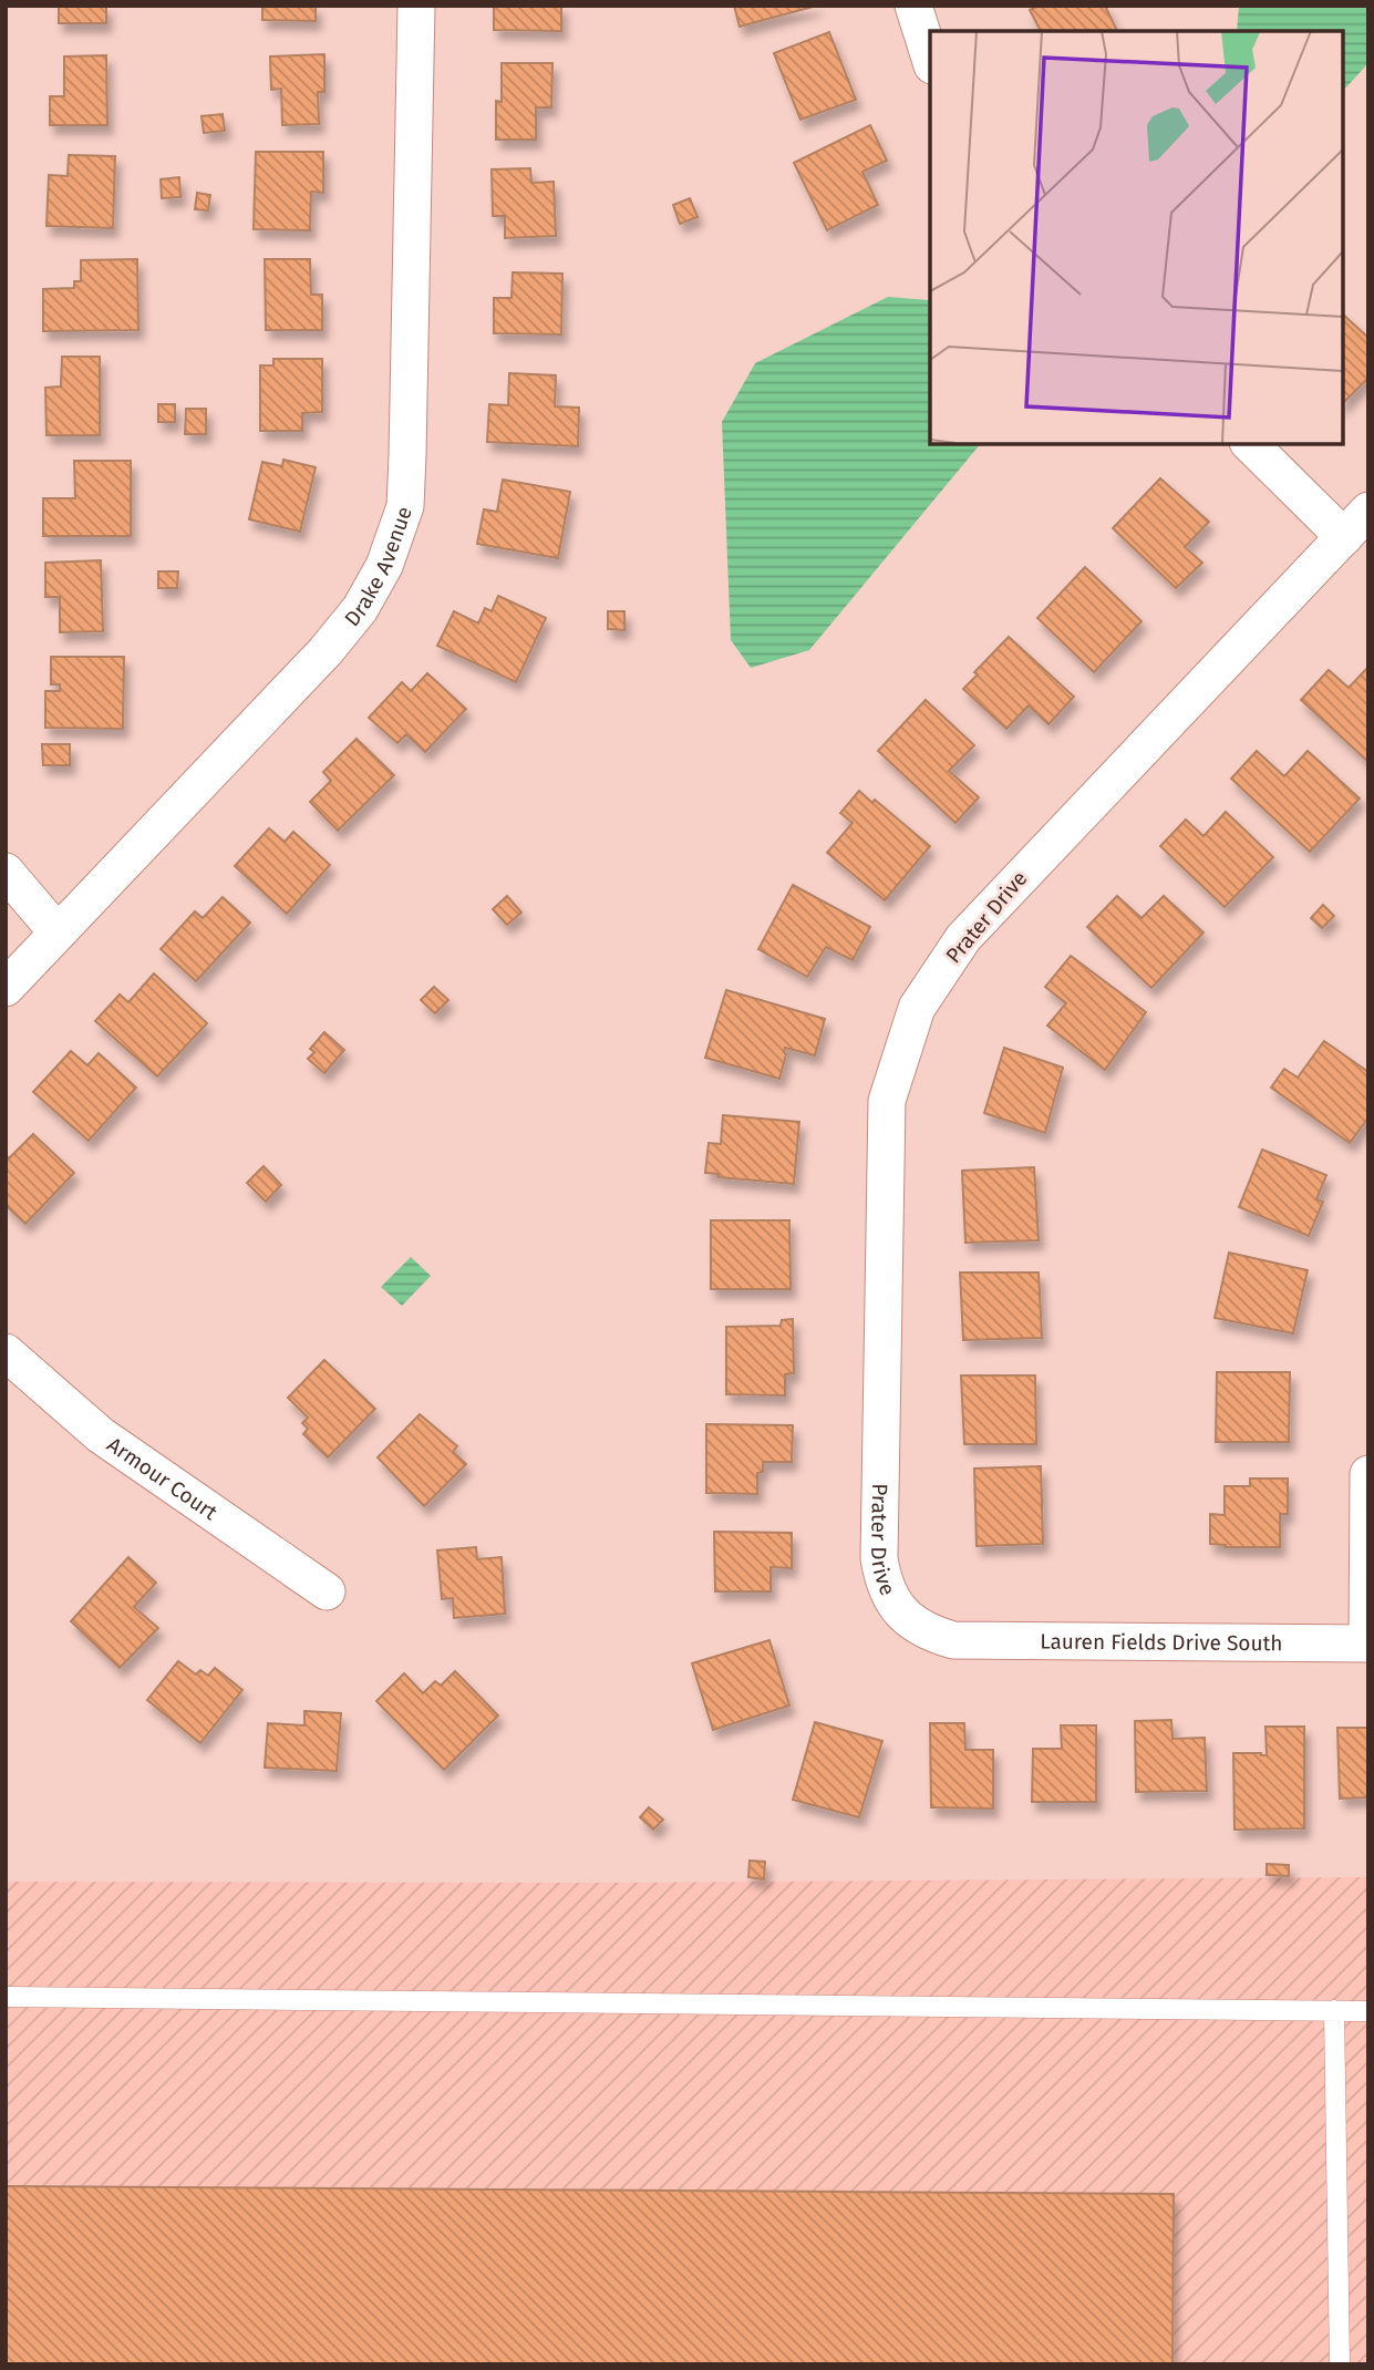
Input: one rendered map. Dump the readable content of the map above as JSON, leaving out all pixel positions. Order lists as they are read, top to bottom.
{
  "streets": {
    "street": [
      "Drake Avenue",
      "Prater Drive",
      "Armour Court",
      "Lauren Fields Drive South"
    ]
  },
  "crossings": [
    ["Prater Drive", "Lauren Fields Drive South"]
  ]
}
